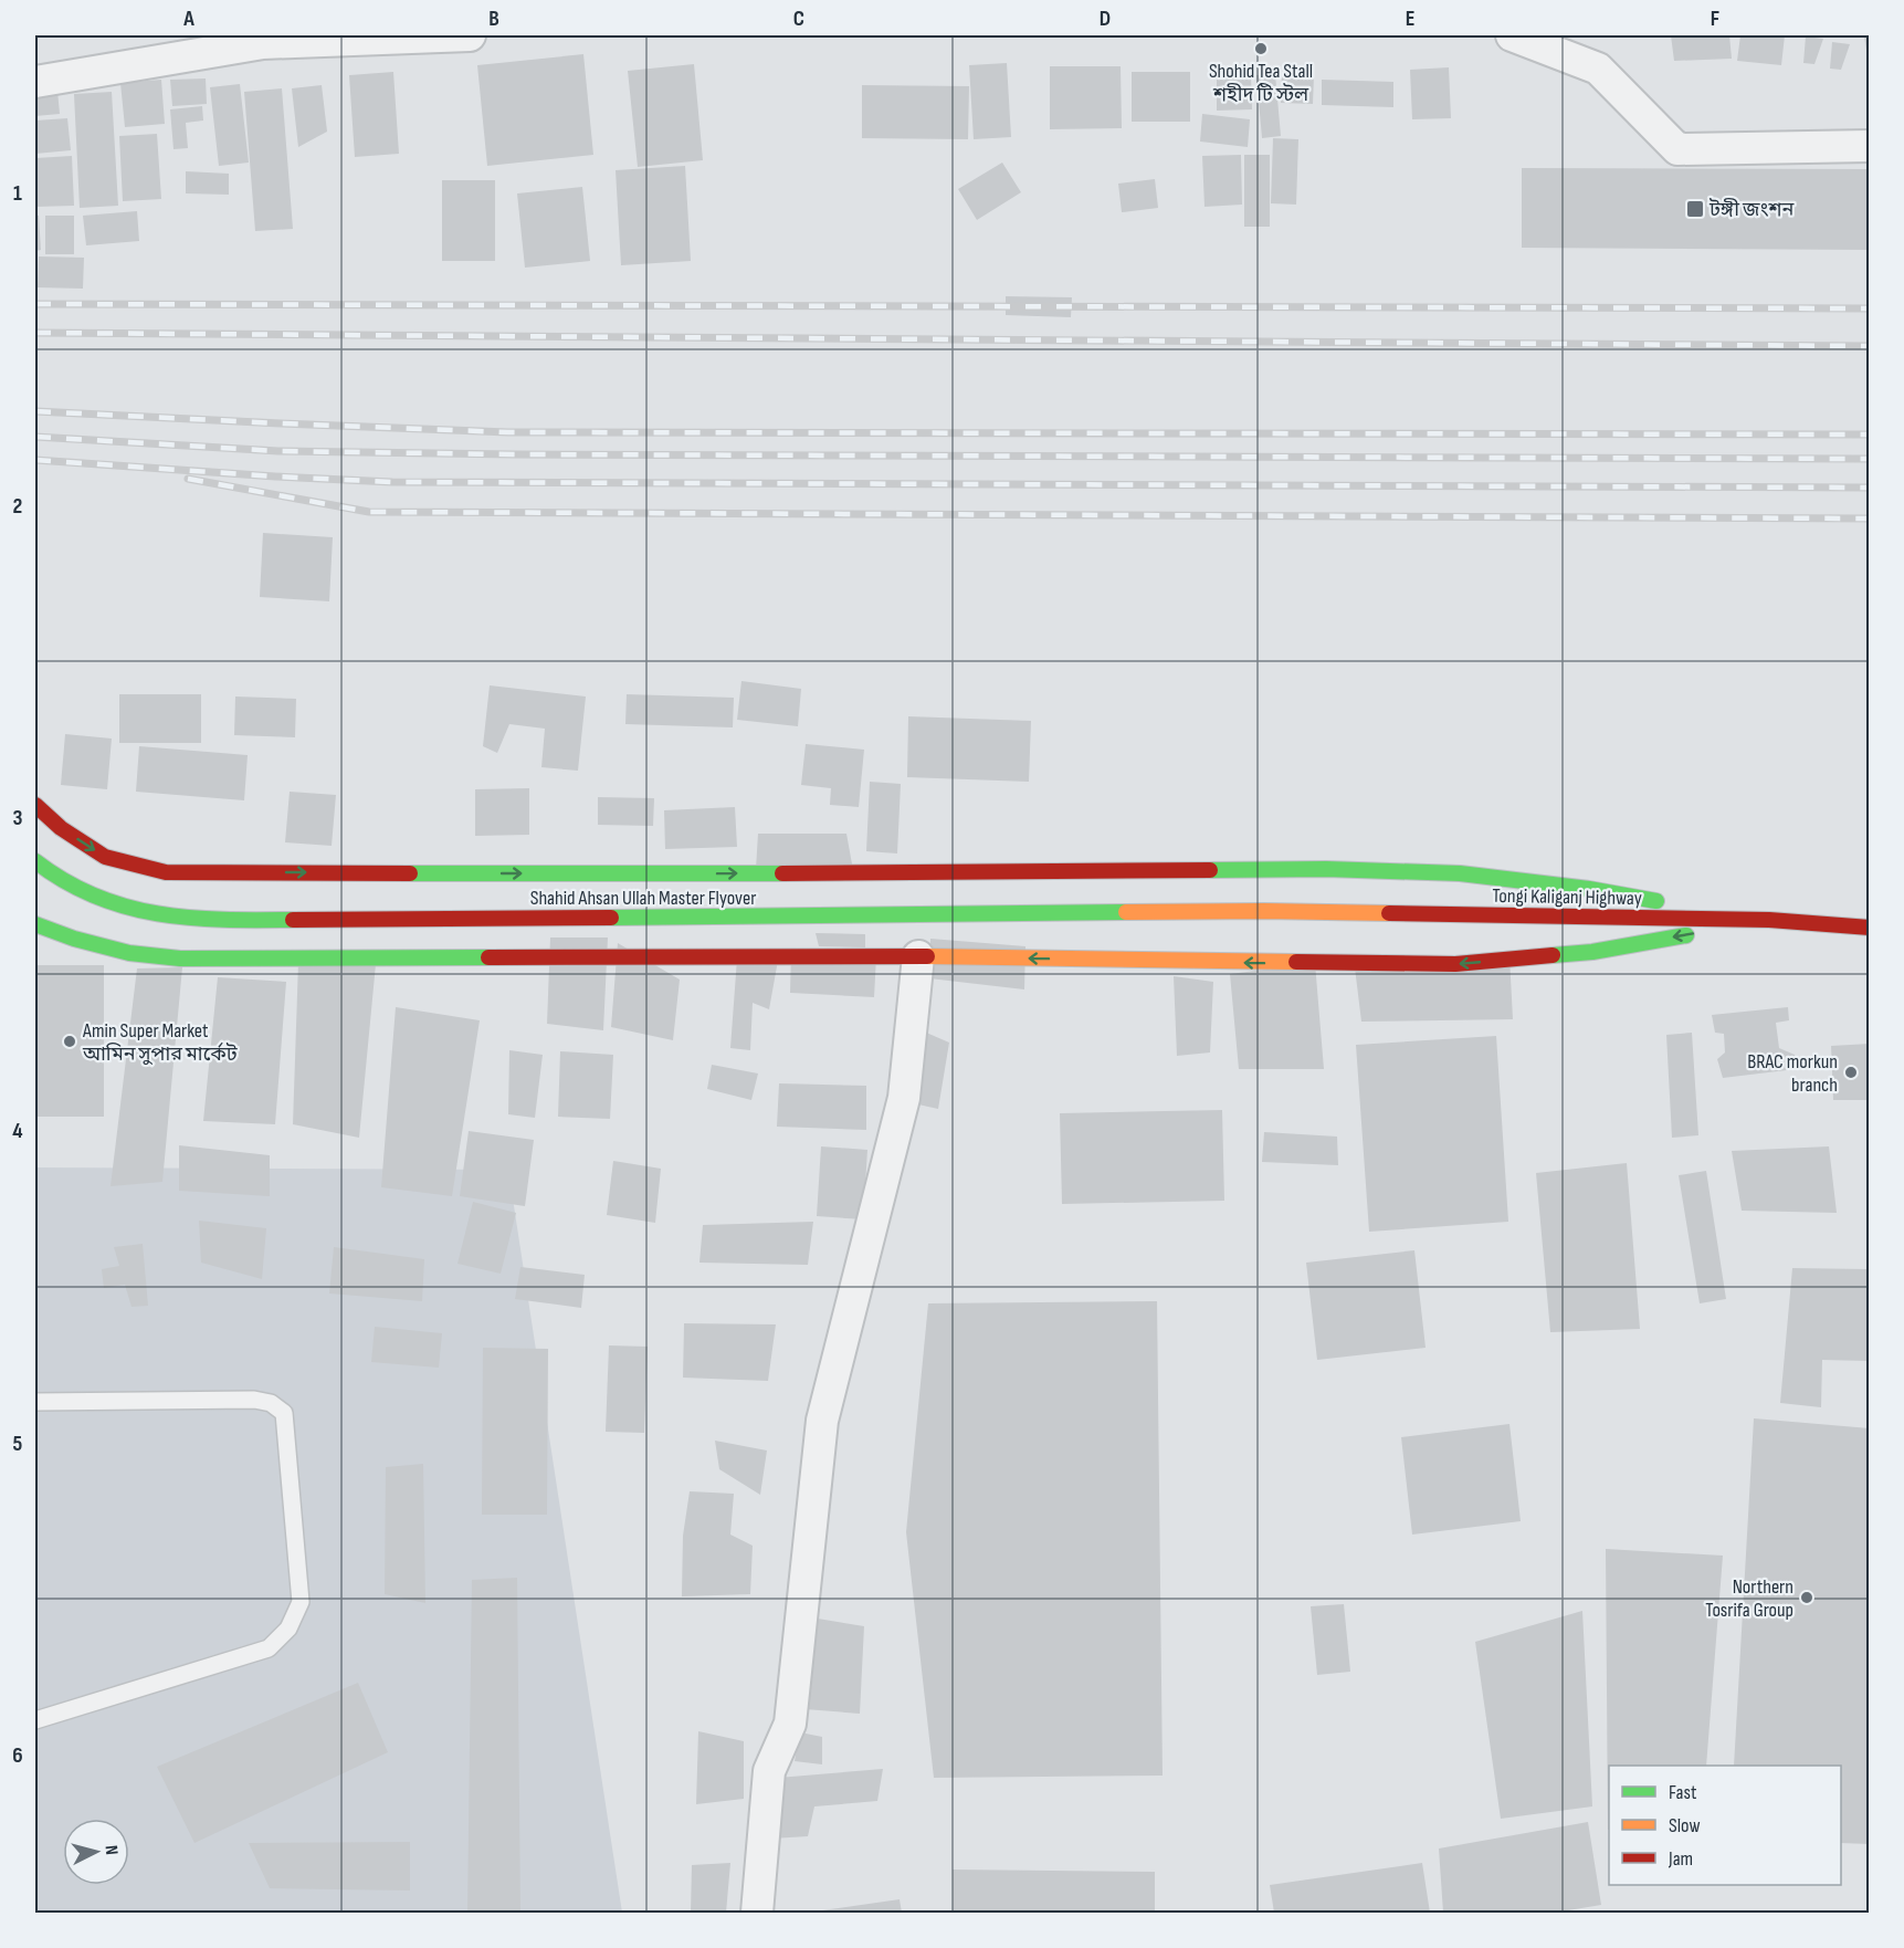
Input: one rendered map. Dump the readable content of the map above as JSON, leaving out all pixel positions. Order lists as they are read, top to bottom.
{
  "streets": {
    "main road": ["Tongi Kaliganj Highway", "Shahid Ahsan Ullah Master Flyover"]
  },
  "crossings": [
    ["Tongi Kaliganj Highway", "Shahid Ahsan Ullah Master Flyover"]
  ],
  "places": {
    "other": [
      "Shohid Tea Stall শহীদ টি স্টল",
      "Amin Super Market আমিন সুপার মার্কেট",
      "BRAC morkun branch",
      "Northern Tosrifa Group"
    ],
    "transit": ["টঙ্গী জংশন"]
  },
  "legend": ["Fast", "Slow", "Jam"],
  "north": "right",
  "grid": {
    "columns": [
      "A",
      "B",
      "C",
      "D",
      "E",
      "F"
    ],
    "rows": [
      "1",
      "2",
      "3",
      "4",
      "5",
      "6"
    ]
  }
}
